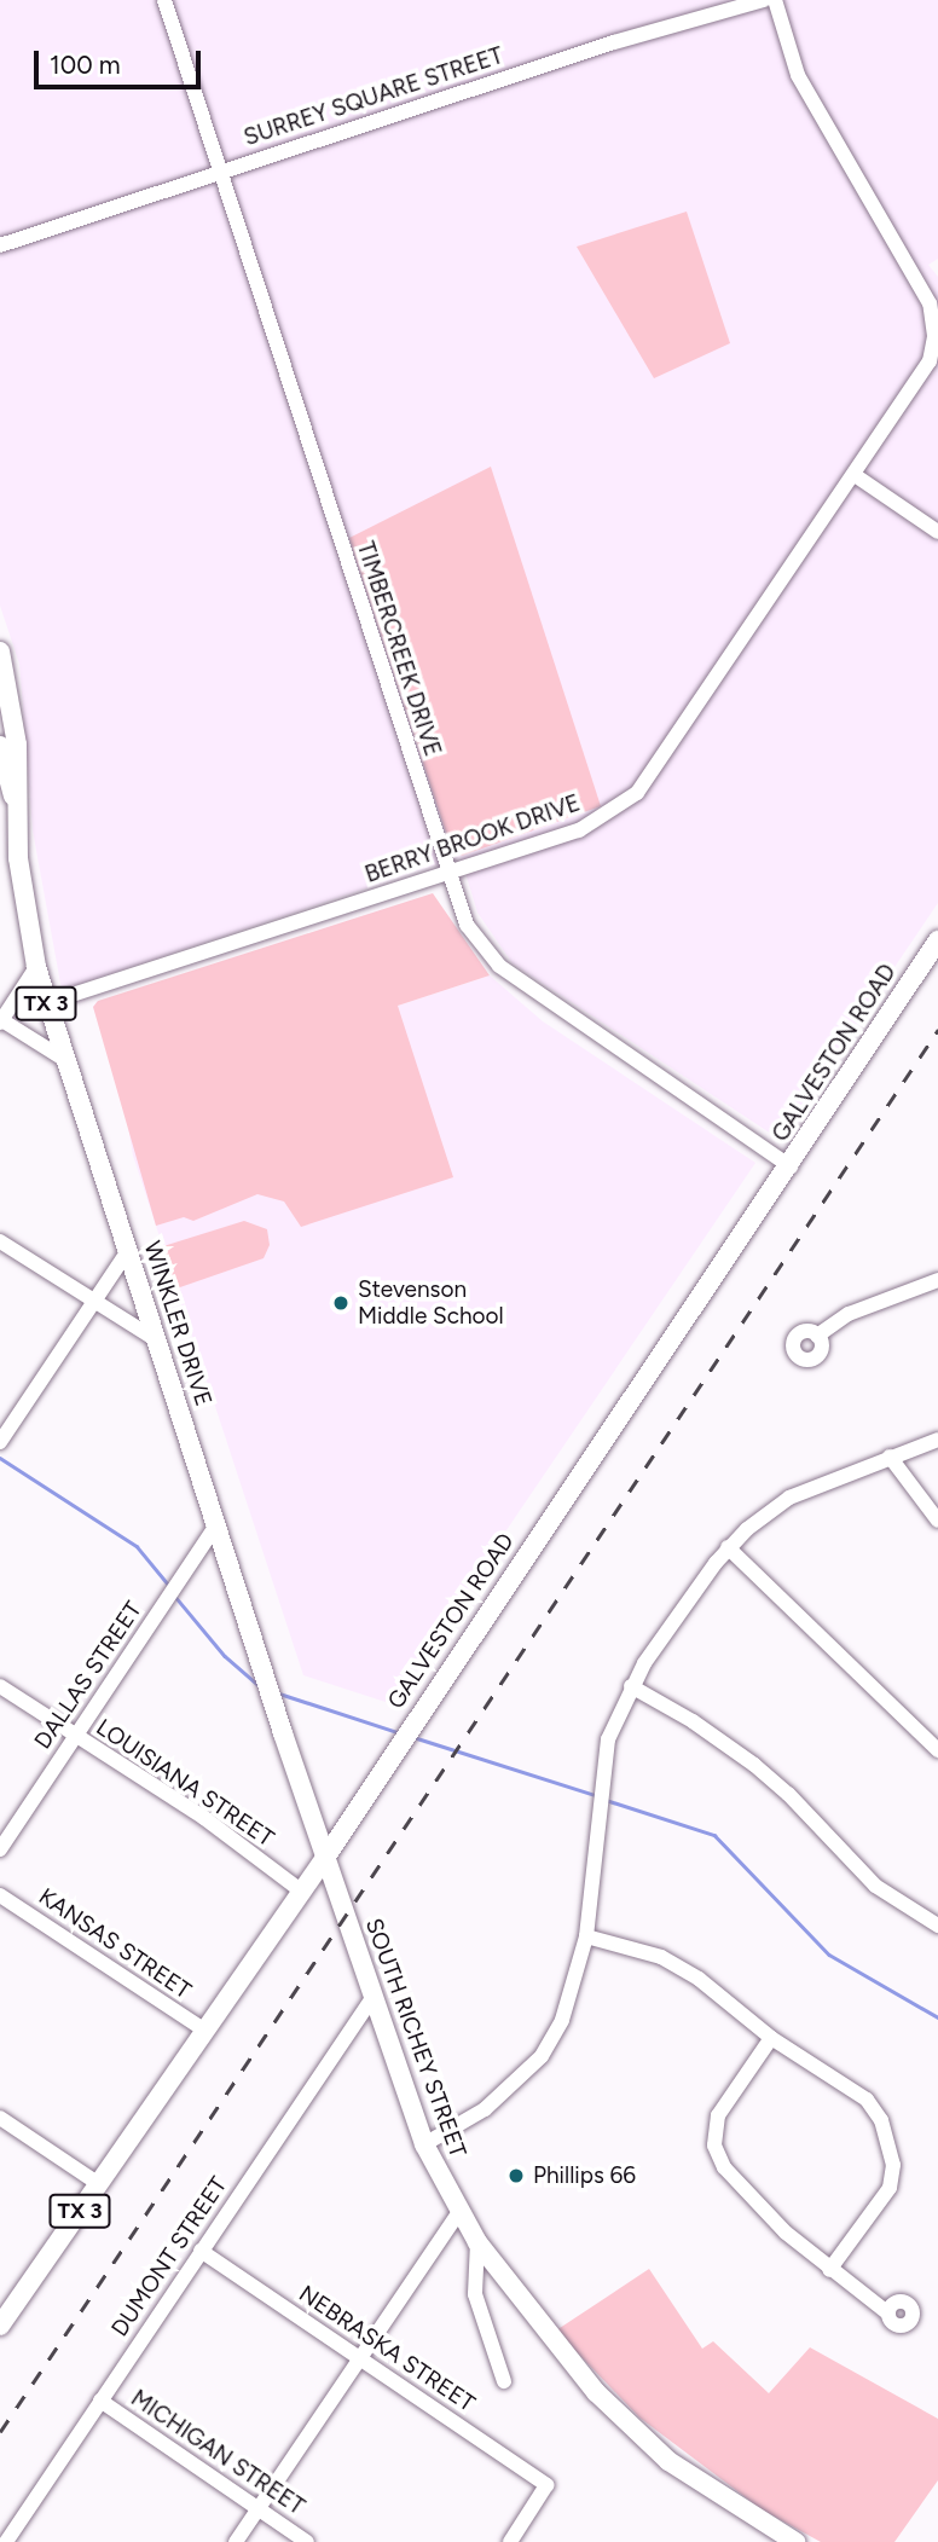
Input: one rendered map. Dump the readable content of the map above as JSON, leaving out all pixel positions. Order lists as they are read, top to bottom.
{
  "streets": {
    "main road": [
      "TX 3",
      "GALVESTON ROAD",
      "WINKLER DRIVE",
      "SOUTH RICHEY STREET"
    ],
    "street": [
      "SURREY SQUARE STREET",
      "TIMBERCREEK DRIVE",
      "BERRY BROOK DRIVE",
      "DALLAS STREET",
      "LOUISIANA STREET",
      "KANSAS STREET",
      "DUMONT STREET",
      "NEBRASKA STREET",
      "MICHIGAN STREET"
    ]
  },
  "crossings": [
    ["SURREY SQUARE STREET", "TIMBERCREEK DRIVE"],
    ["TIMBERCREEK DRIVE", "BERRY BROOK DRIVE"],
    ["TIMBERCREEK DRIVE", "GALVESTON ROAD"],
    ["BERRY BROOK DRIVE", "WINKLER DRIVE"],
    ["GALVESTON ROAD", "WINKLER DRIVE"],
    ["GALVESTON ROAD", "LOUISIANA STREET"],
    ["GALVESTON ROAD", "KANSAS STREET"],
    ["GALVESTON ROAD", "SOUTH RICHEY STREET"],
    ["WINKLER DRIVE", "DALLAS STREET"],
    ["WINKLER DRIVE", "SOUTH RICHEY STREET"],
    ["DALLAS STREET", "LOUISIANA STREET"],
    ["SOUTH RICHEY STREET", "DUMONT STREET"],
    ["DUMONT STREET", "NEBRASKA STREET"],
    ["DUMONT STREET", "MICHIGAN STREET"]
  ],
  "places": ["Stevenson Middle School", "Phillips 66"],
  "scale_bar": "100 m"
}
